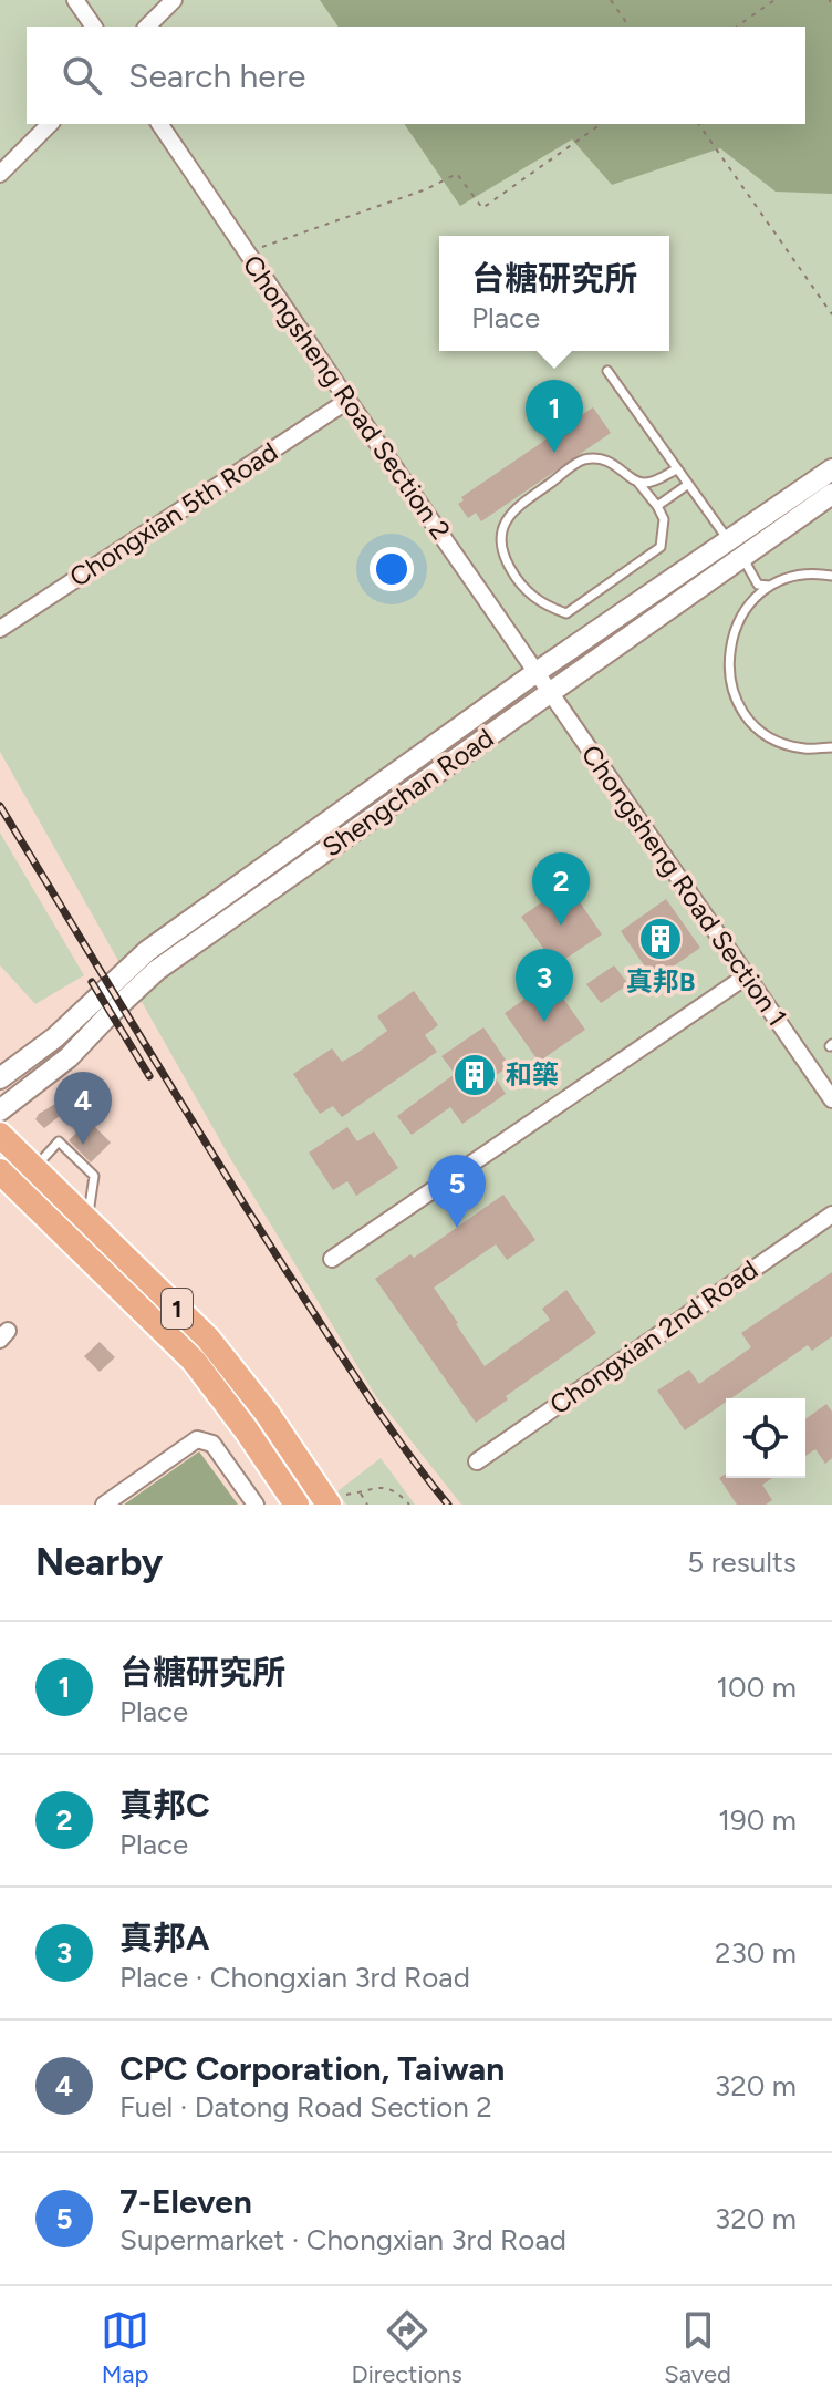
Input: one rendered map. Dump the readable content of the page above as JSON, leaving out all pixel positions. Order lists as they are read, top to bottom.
{
  "streets": {
    "main road": ["1"],
    "street": [
      "Chongsheng Road Section 2",
      "Chongxian 5th Road",
      "Shengchan Road",
      "Chongsheng Road Section 1",
      "Chongxian 2nd Road"
    ]
  },
  "crossings": [
    ["Chongsheng Road Section 2", "Chongxian 5th Road"],
    ["Chongsheng Road Section 2", "Shengchan Road"],
    ["Chongsheng Road Section 2", "Chongsheng Road Section 1"],
    ["Shengchan Road", "Chongsheng Road Section 1"]
  ],
  "places": {
    "building": ["真邦B", "和築"]
  },
  "page": {
    "search": "Search here",
    "popup": ["台糖研究所", "Place"],
    "pins": [
      "1",
      "2",
      "3",
      "4",
      "5"
    ],
    "heading": ["Nearby", "5 results"],
    "list": [
      {
        "mark": "1",
        "name": "台糖研究所",
        "note": "Place",
        "value": "100 m"
      },
      {
        "mark": "2",
        "name": "真邦C",
        "note": "Place",
        "value": "190 m"
      },
      {
        "mark": "3",
        "name": "真邦A",
        "note": "Place · Chongxian 3rd Road",
        "value": "230 m"
      },
      {
        "mark": "4",
        "name": "CPC Corporation, Taiwan",
        "note": "Fuel · Datong Road Section 2",
        "value": "320 m"
      },
      {
        "mark": "5",
        "name": "7-Eleven",
        "note": "Supermarket · Chongxian 3rd Road",
        "value": "320 m"
      }
    ],
    "nav": ["Map", "Directions", "Saved"]
  }
}
